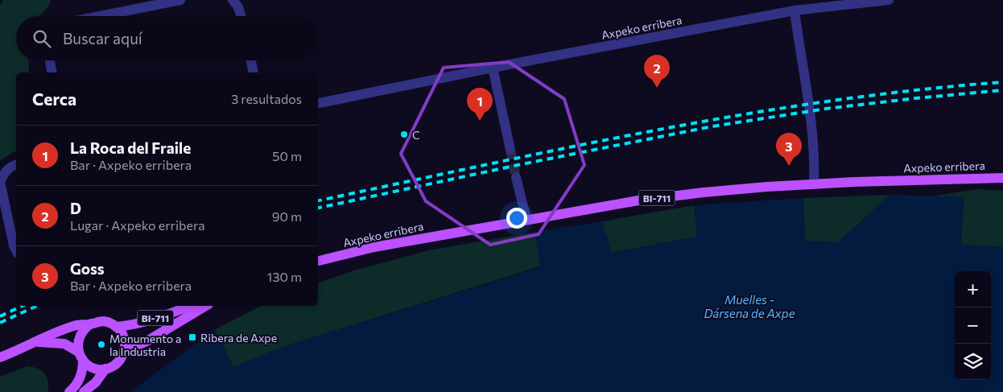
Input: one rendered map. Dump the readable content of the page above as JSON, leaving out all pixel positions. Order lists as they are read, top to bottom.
{
  "streets": {
    "main road": ["Axpeko erribera", "BI-711"]
  },
  "water": ["Muelles - Dársena de Axpe"],
  "places": {
    "other": ["C", "Monumento a la Industria"],
    "transit": ["Ribera de Axpe"]
  },
  "page": {
    "search": "Buscar aquí",
    "pins": ["2", "1", "3"],
    "heading": ["Cerca", "3 resultados"],
    "list": [
      {
        "mark": "1",
        "name": "La Roca del Fraile",
        "note": "Bar · Axpeko erribera",
        "value": "50 m"
      },
      {
        "mark": "2",
        "name": "D",
        "note": "Lugar · Axpeko erribera",
        "value": "90 m"
      },
      {
        "mark": "3",
        "name": "Goss",
        "note": "Bar · Axpeko erribera",
        "value": "130 m"
      }
    ],
    "map_buttons": ["+", "−"]
  }
}
